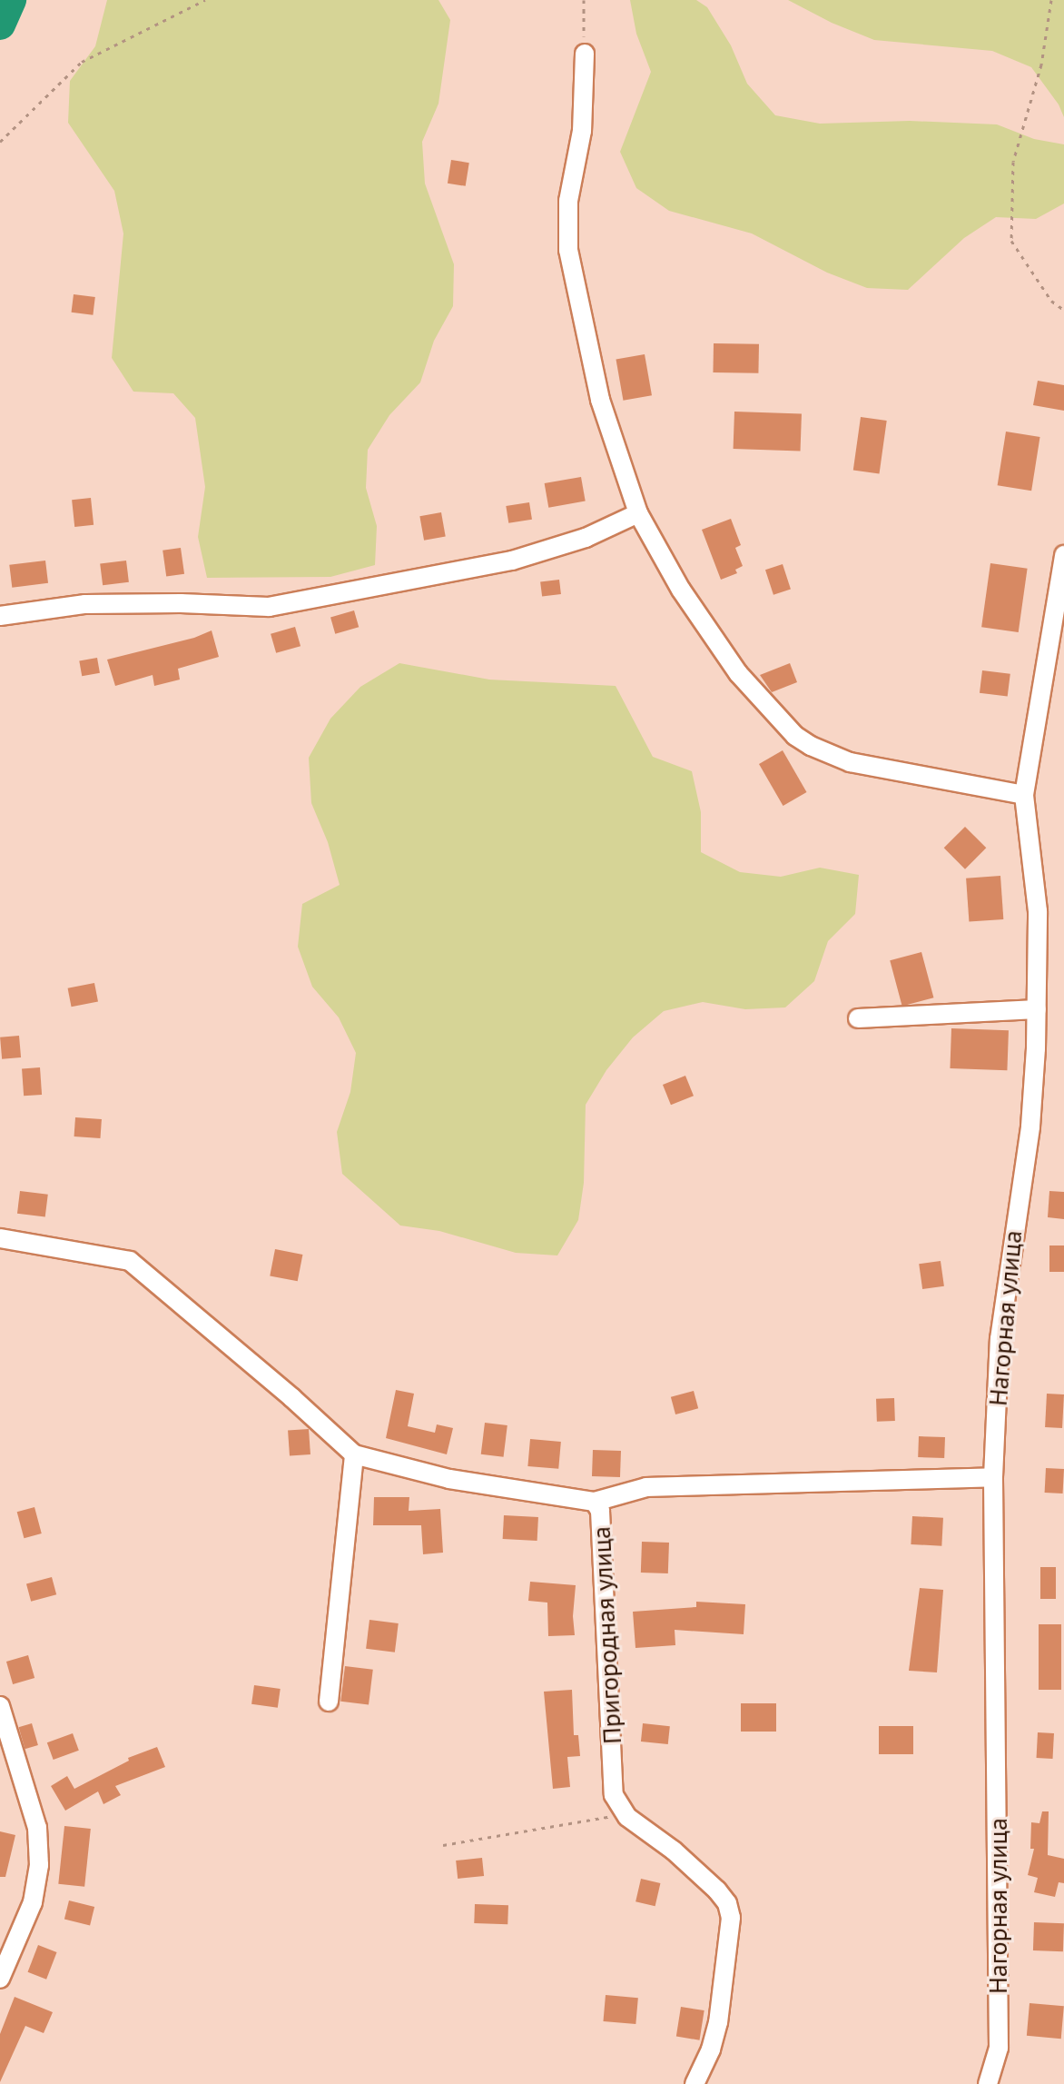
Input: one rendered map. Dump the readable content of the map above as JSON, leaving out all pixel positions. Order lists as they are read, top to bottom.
{
  "streets": {
    "street": ["Нагорная улица", "Пригородная улица"]
  }
}
